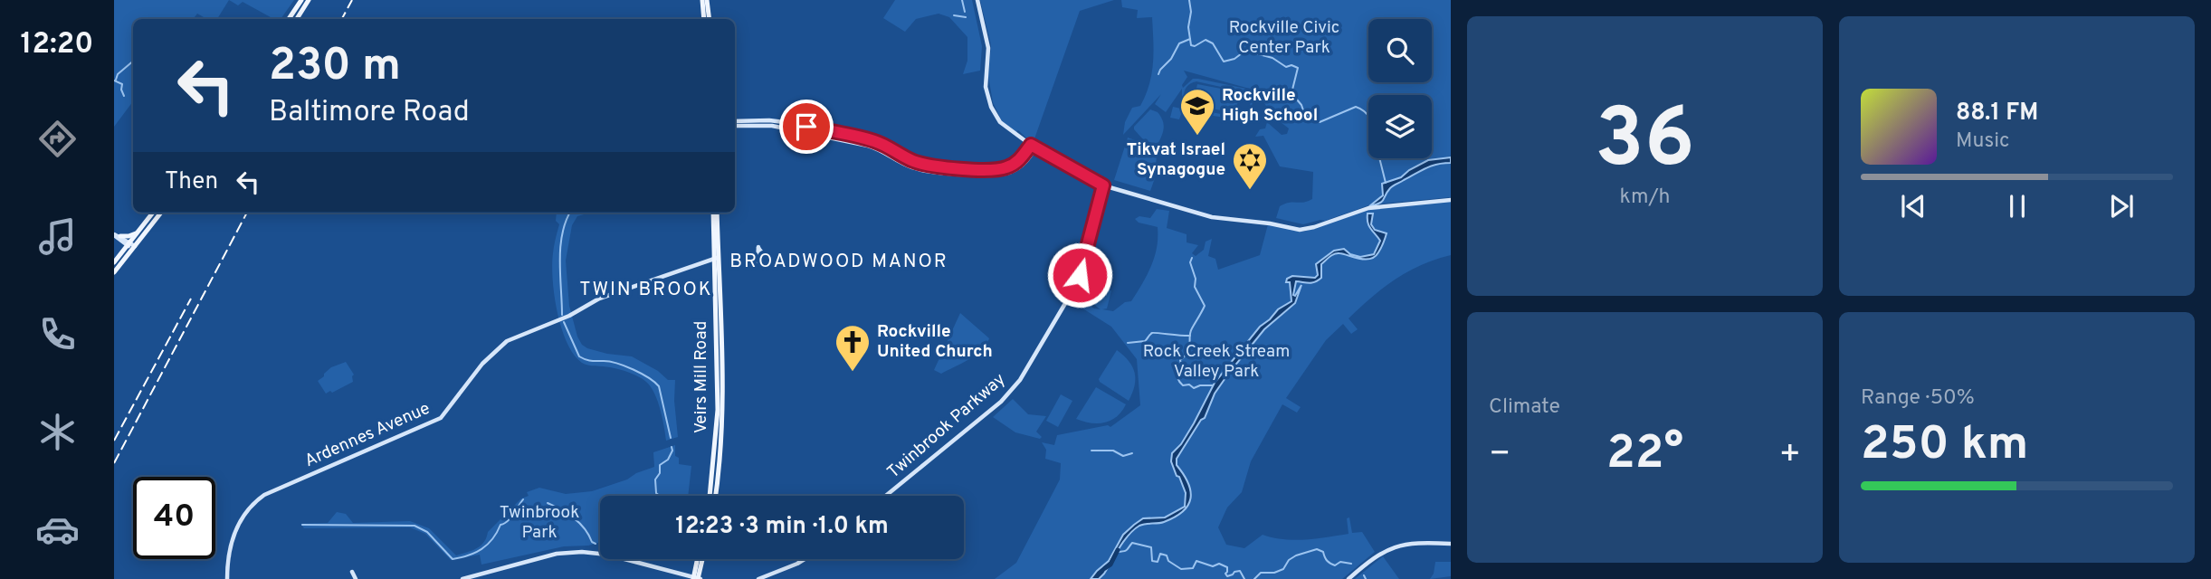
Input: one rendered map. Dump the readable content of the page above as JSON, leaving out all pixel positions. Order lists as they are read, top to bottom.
{
  "streets": {
    "main road": ["Veirs Mill Road"],
    "street": ["Twinbrook Parkway", "Ardennes Avenue"]
  },
  "crossings": [
    ["Veirs Mill Road", "Ardennes Avenue"]
  ],
  "districts": ["BROADWOOD MANOR", "TWIN BROOK"],
  "parks": ["Rockville Civic Center Park", "Rock Creek Stream Valley Park", "Twinbrook Park"],
  "places": {
    "school or university": ["Rockville High School"],
    "synagogue": ["Tikvat Israel Synagogue"],
    "church": ["Rockville United Church"]
  },
  "page": {
    "tabs": "12:20",
    "tile": [
      ["36", "km/h"],
      "Climate",
      ["Range · 50%", "250 km"]
    ],
    "turn": ["230 m", "Baltimore Road"],
    "song": ["88.1 FM", "Music"],
    "then": "Then",
    "heat": ["−", "22°", "+"],
    "limit": "40",
    "trip": "12:23 · 3 min · 1.0 km"
  }
}
